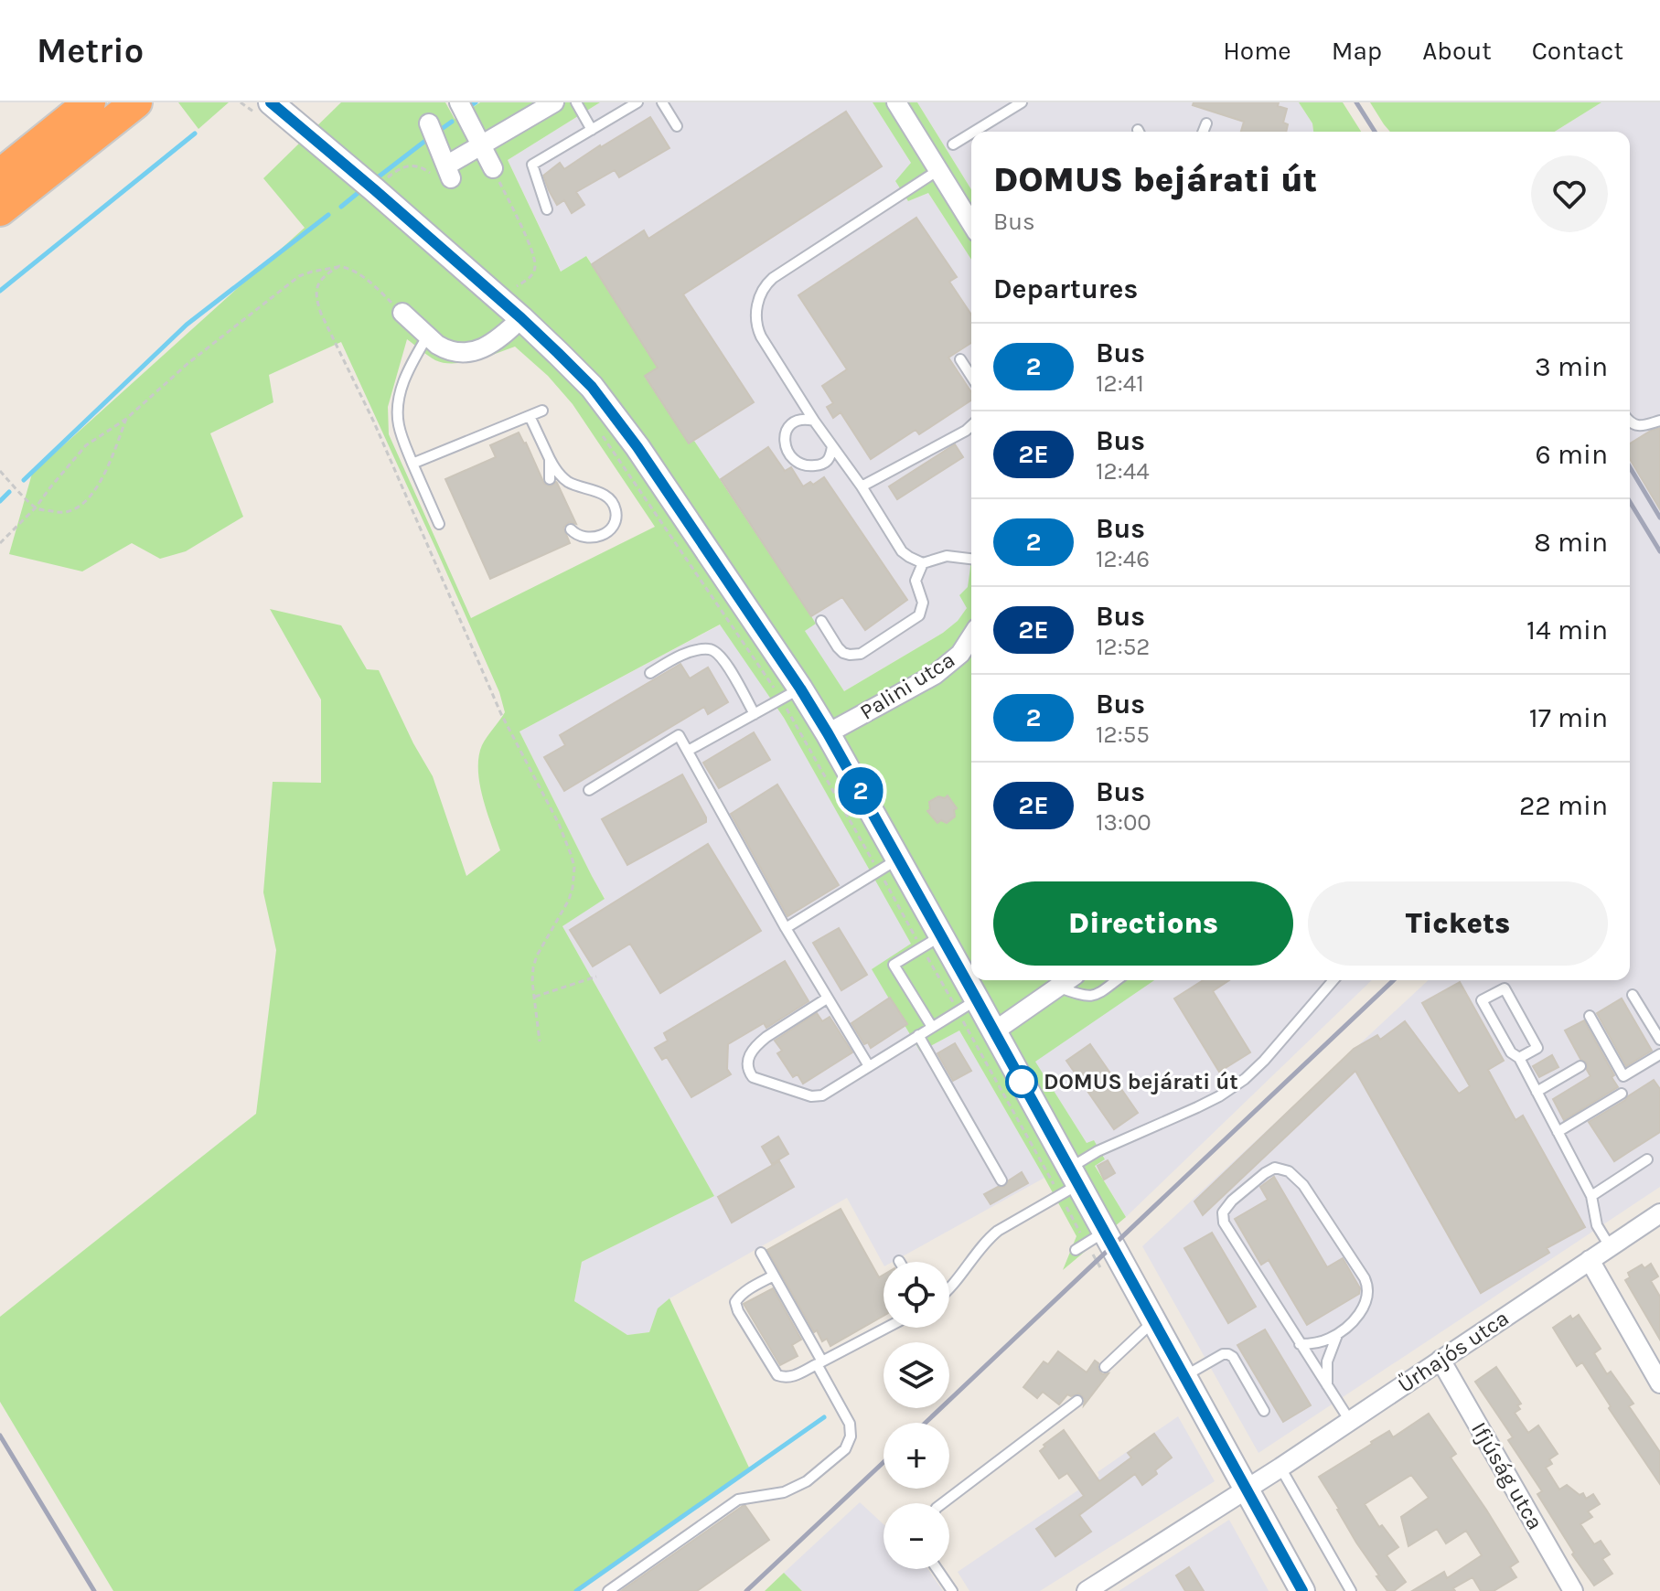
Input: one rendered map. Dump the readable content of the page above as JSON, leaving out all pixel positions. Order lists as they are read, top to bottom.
{
  "streets": {
    "street": ["Palini utca", "Űrhajós utca", "Ifjúság utca"]
  },
  "crossings": [
    ["Űrhajós utca", "Ifjúság utca"]
  ],
  "places": ["DOMUS bejárati út"],
  "lines": ["bus line 2"],
  "page": {
    "header": "Metrio",
    "nav": [
      "Home",
      "Map",
      "About",
      "Contact"
    ],
    "on_map": "2",
    "heading": [
      ["DOMUS bejárati út", "Bus"],
      "Departures"
    ],
    "list": [
      {
        "mark": "2",
        "name": "Bus",
        "note": "12:41",
        "value": "3 min"
      },
      {
        "mark": "2E",
        "name": "Bus",
        "note": "12:44",
        "value": "6 min"
      },
      {
        "mark": "2",
        "name": "Bus",
        "note": "12:46",
        "value": "8 min"
      },
      {
        "mark": "2E",
        "name": "Bus",
        "note": "12:52",
        "value": "14 min"
      },
      {
        "mark": "2",
        "name": "Bus",
        "note": "12:55",
        "value": "17 min"
      },
      {
        "mark": "2E",
        "name": "Bus",
        "note": "13:00",
        "value": "22 min"
      }
    ],
    "buttons": ["Directions", "Tickets"],
    "map_buttons": ["+", "−"]
  }
}
